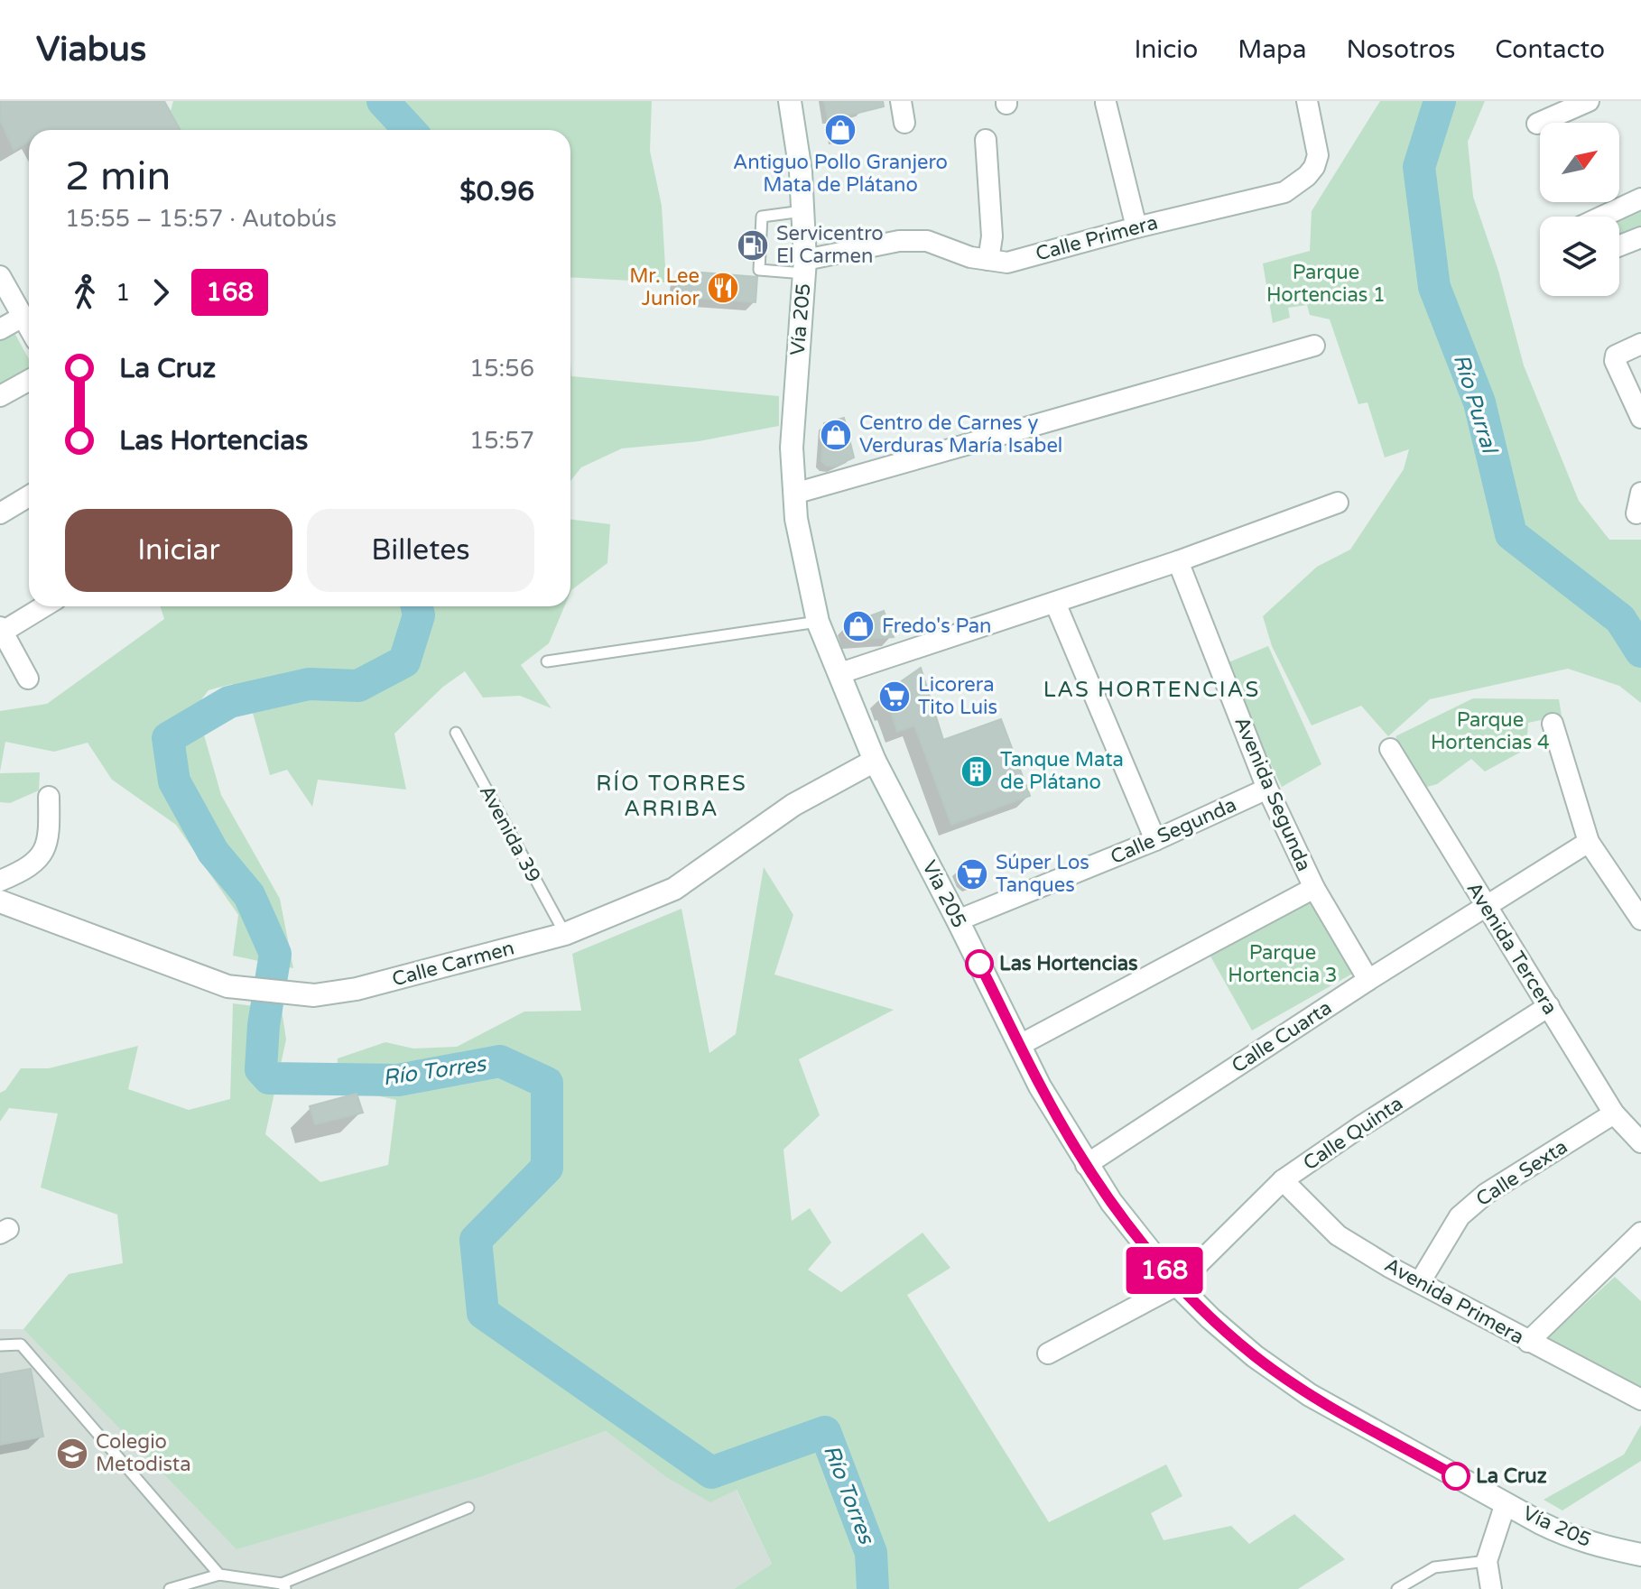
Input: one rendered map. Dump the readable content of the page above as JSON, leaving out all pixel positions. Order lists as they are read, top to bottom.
{
  "streets": {
    "main road": ["Vía 205", "Calle Carmen"],
    "street": [
      "Calle Primera",
      "Avenida Segunda",
      "Calle Segunda",
      "Avenida Tercera",
      "Calle Cuarta",
      "Calle Quinta",
      "Calle Sexta",
      "Avenida Primera"
    ],
    "lane": ["Avenida 39"]
  },
  "crossings": [
    ["Calle Primera", "Vía 205"],
    ["Vía 205", "Calle Segunda"],
    ["Vía 205", "Calle Carmen"],
    ["Vía 205", "Calle Cuarta"],
    ["Vía 205", "Calle Quinta"],
    ["Avenida Segunda", "Calle Segunda"],
    ["Avenida Segunda", "Calle Cuarta"],
    ["Avenida 39", "Calle Carmen"],
    ["Avenida Tercera", "Calle Cuarta"],
    ["Avenida Tercera", "Calle Quinta"],
    ["Avenida Tercera", "Calle Sexta"],
    ["Calle Quinta", "Avenida Primera"],
    ["Calle Sexta", "Avenida Primera"]
  ],
  "districts": ["LAS HORTENCIAS", "RÍO TORRES ARRIBA"],
  "water": ["Río Purral", "Río Torres"],
  "parks": ["Parque Hortencias 1", "Parque Hortencias 4", "Parque Hortencia 3"],
  "places": {
    "shop": ["Antiguo Pollo Granjero Mata de Plátano", "Centro de Carnes y Verduras María Isabel", "Fredo's Pan"],
    "fuel station": ["Servicentro El Carmen"],
    "restaurant": ["Mr. Lee Junior"],
    "supermarket": ["Licorera Tito Luis", "Súper Los Tanques"],
    "building": ["Tanque Mata de Plátano"],
    "other": ["Las Hortencias", "La Cruz"],
    "school or university": ["Colegio Metodista"]
  },
  "lines": ["bus line 168"],
  "north": "top right",
  "page": {
    "header": "Viabus",
    "nav": [
      "Inicio",
      "Mapa",
      "Nosotros",
      "Contacto"
    ],
    "on_map": "168",
    "heading": ["2 min", "15:55 – 15:57 · Autobús", "$0.96"],
    "legs": ["1", "168"],
    "list": [
      {
        "name": "La Cruz",
        "value": "15:56"
      },
      {
        "name": "Las Hortencias",
        "value": "15:57"
      }
    ],
    "buttons": ["Iniciar", "Billetes"]
  }
}
